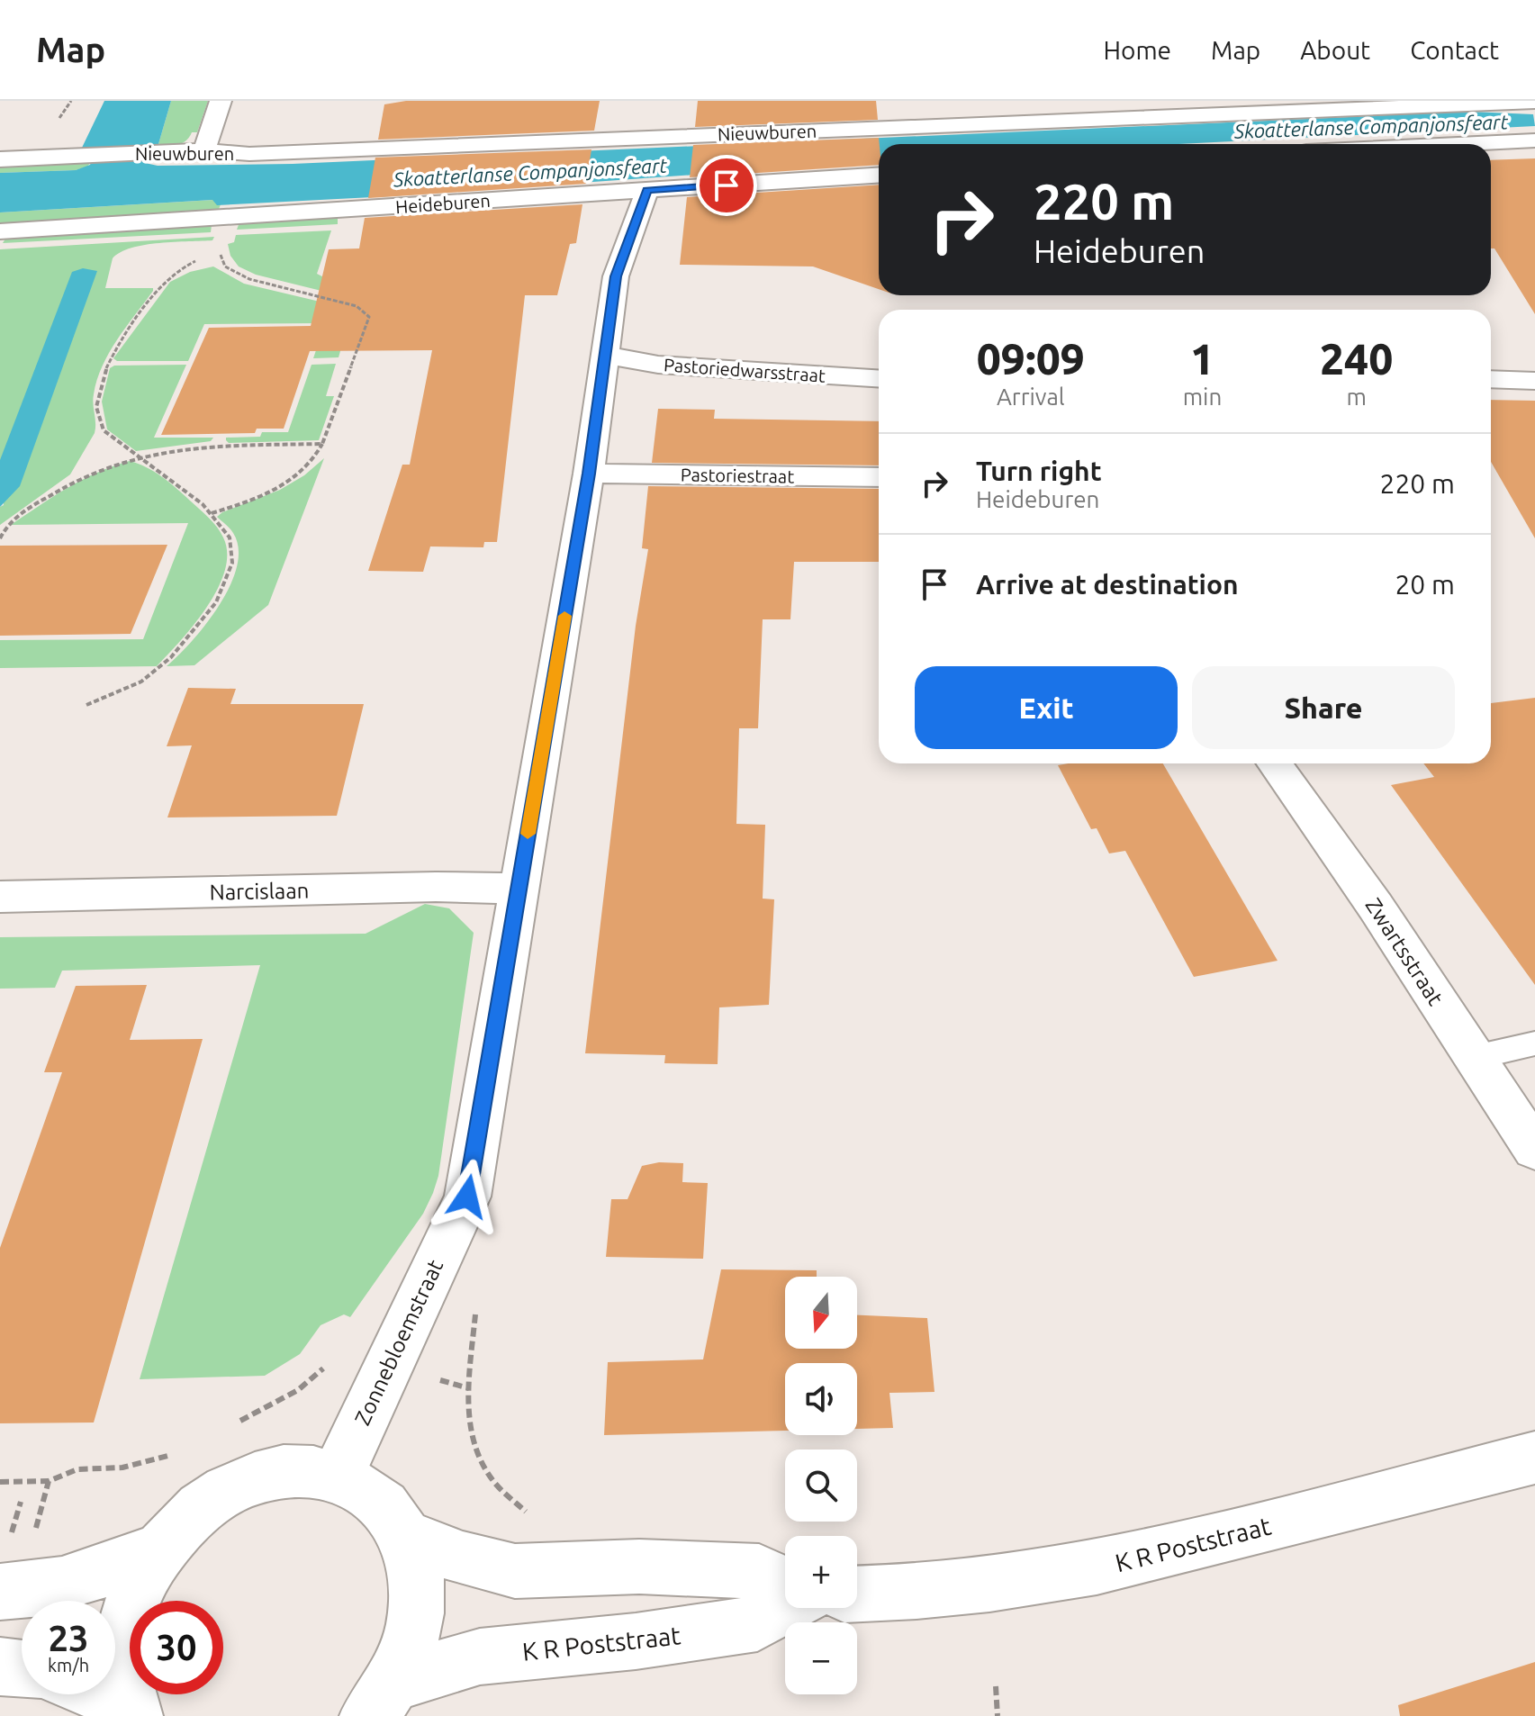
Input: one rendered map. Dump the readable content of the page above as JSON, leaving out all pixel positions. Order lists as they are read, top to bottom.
{
  "streets": {
    "street": [
      "Nieuwburen",
      "Heideburen",
      "Pastoriedwarsstraat",
      "Pastoriestraat",
      "Narcislaan",
      "Zwartsstraat",
      "Zonnebloemstraat",
      "K R Poststraat"
    ]
  },
  "crossings": [
    ["Heideburen", "Zonnebloemstraat"],
    ["Pastoriedwarsstraat", "Zonnebloemstraat"],
    ["Pastoriestraat", "Zonnebloemstraat"],
    ["Narcislaan", "Zonnebloemstraat"]
  ],
  "water": ["Skoatterlanse Companjonsfeart"],
  "north": "bottom",
  "page": {
    "header": "Map",
    "nav": [
      "Home",
      "Map",
      "About",
      "Contact"
    ],
    "turn": ["220 m", "Heideburen"],
    "eta": [
      "09:09",
      "Arrival",
      "1",
      "min",
      "240",
      "m"
    ],
    "list": [
      {
        "name": "Turn right",
        "note": "Heideburen",
        "value": "220 m"
      },
      {
        "name": "Arrive at destination",
        "value": "20 m"
      }
    ],
    "buttons": ["Exit", "Share"],
    "map_buttons": ["+", "−"],
    "speed": "23 km/h",
    "limit": "30"
  }
}
